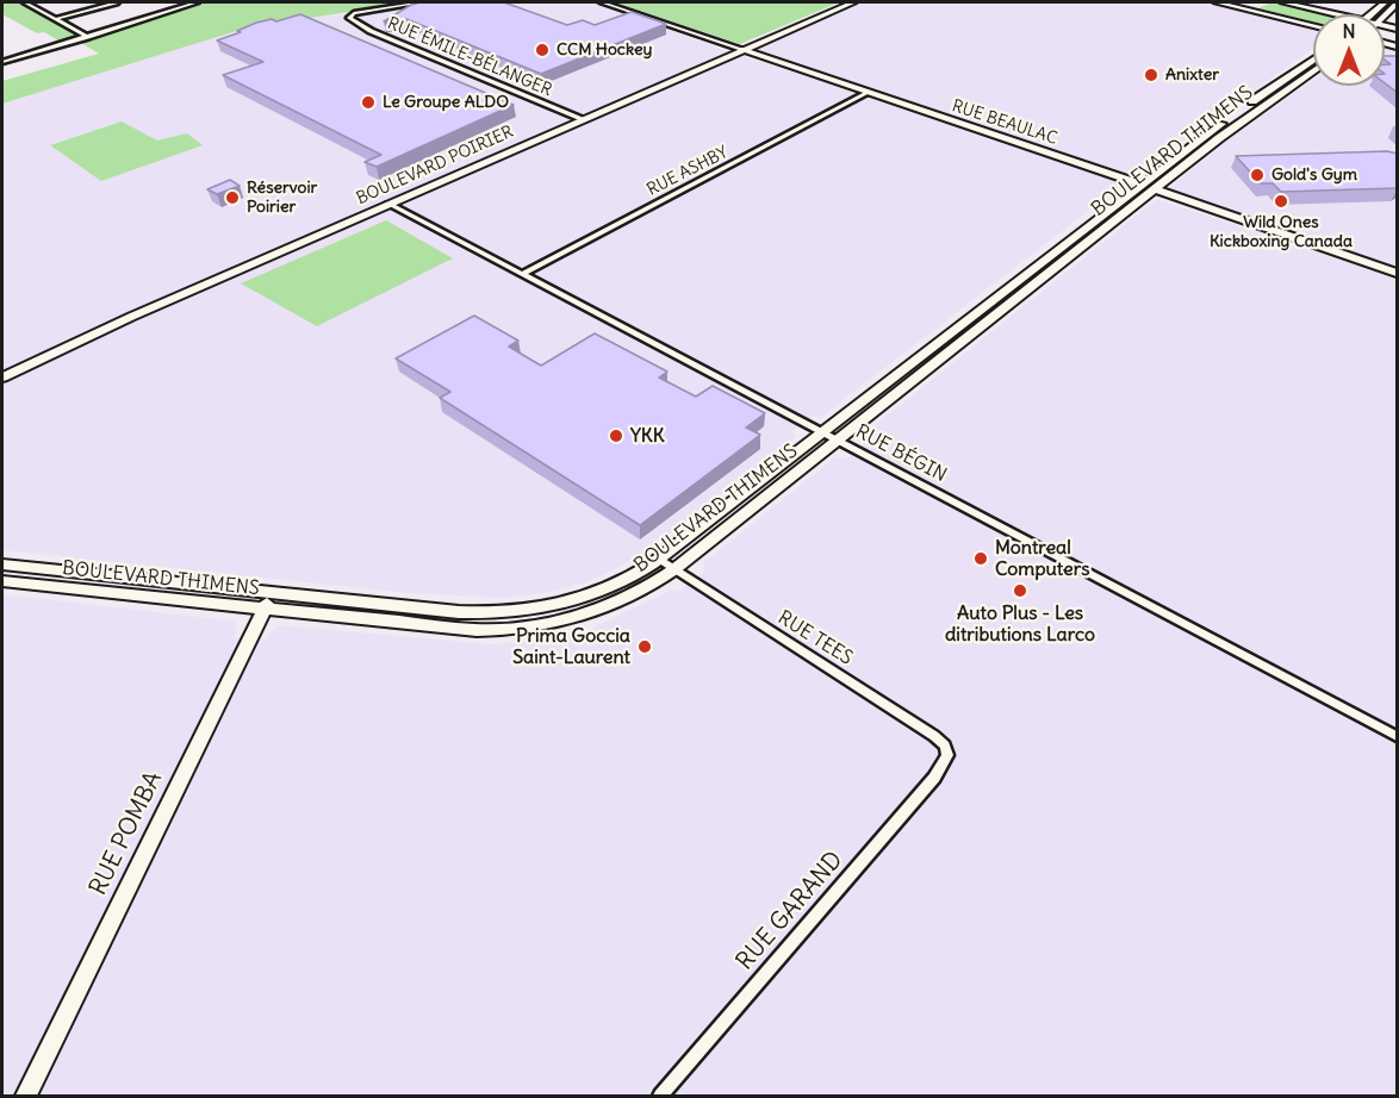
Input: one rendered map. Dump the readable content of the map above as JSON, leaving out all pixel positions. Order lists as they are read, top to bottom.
{
  "streets": {
    "street": [
      "RUE ÉMILE-BÉLANGER",
      "RUE BEAULAC",
      "BOULEVARD THIMENS",
      "BOULEVARD POIRIER",
      "RUE ASHBY",
      "RUE BÉGIN",
      "RUE TEES",
      "RUE POMBA",
      "RUE GARAND"
    ]
  },
  "crossings": [
    ["RUE ÉMILE-BÉLANGER", "BOULEVARD POIRIER"],
    ["RUE BEAULAC", "BOULEVARD THIMENS"],
    ["RUE BEAULAC", "BOULEVARD POIRIER"],
    ["RUE BEAULAC", "RUE ASHBY"],
    ["BOULEVARD THIMENS", "RUE BÉGIN"],
    ["BOULEVARD THIMENS", "RUE TEES"],
    ["BOULEVARD THIMENS", "RUE POMBA"],
    ["BOULEVARD POIRIER", "RUE BÉGIN"],
    ["RUE ASHBY", "RUE BÉGIN"],
    ["RUE TEES", "RUE GARAND"]
  ],
  "places": [
    "CCM Hockey",
    "Anixter",
    "Le Groupe ALDO",
    "Gold's Gym",
    "Réservoir Poirier",
    "Wild Ones Kickboxing Canada",
    "YKK",
    "Montreal Computers",
    "Auto Plus - Les ditributions Larco",
    "Prima Goccia Saint-Laurent"
  ],
  "north": "top"
}
